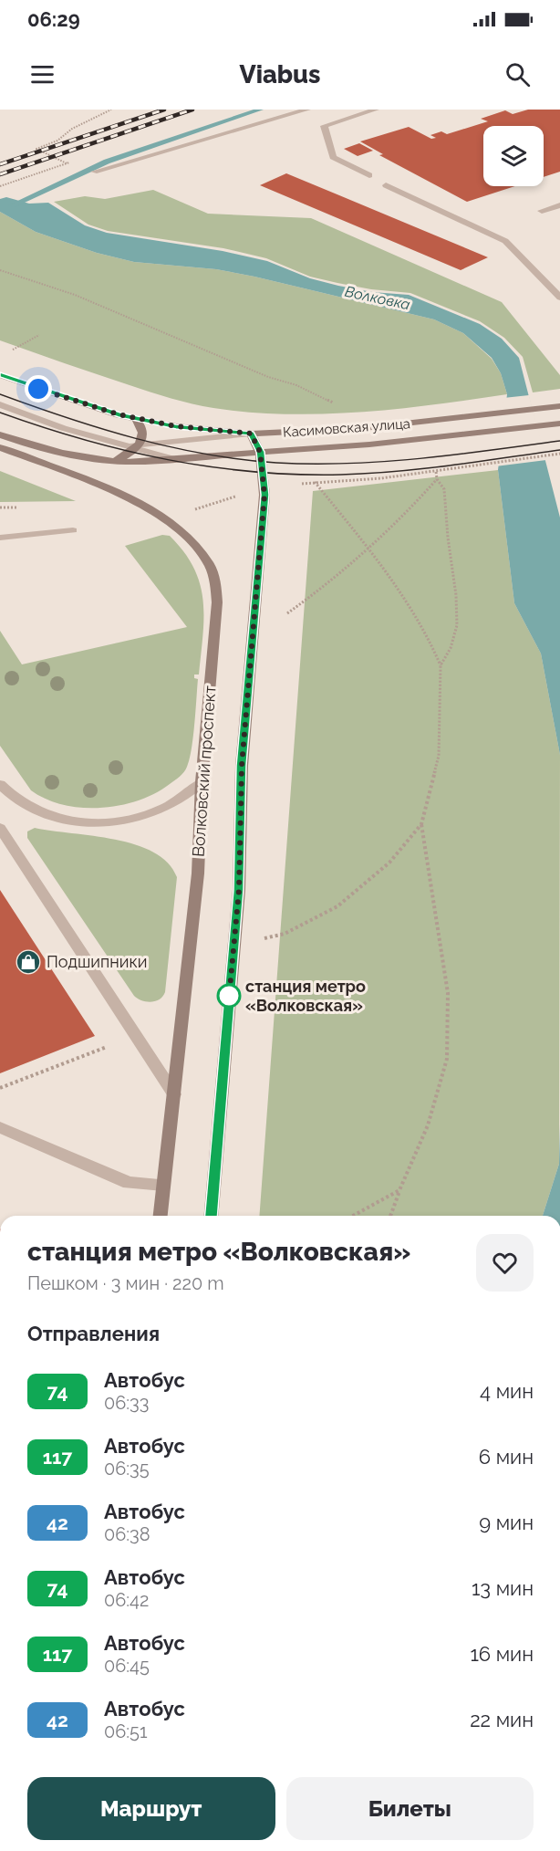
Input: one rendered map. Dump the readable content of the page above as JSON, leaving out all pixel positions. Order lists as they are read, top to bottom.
{
  "streets": {
    "street": ["Касимовская улица", "Волковский проспект"]
  },
  "water": ["Волковка"],
  "places": {
    "shop": ["Подшипники"],
    "other": ["станция метро «Волковская»"]
  },
  "lines": ["bus line 74"],
  "page": {
    "status": "06:29",
    "header": "Viabus",
    "heading": [
      ["станция метро «Волковская»", "Пешком · 3 мин · 220 m"],
      "Отправления"
    ],
    "list": [
      {
        "mark": "74",
        "name": "Автобус",
        "note": "06:33",
        "value": "4 мин"
      },
      {
        "mark": "117",
        "name": "Автобус",
        "note": "06:35",
        "value": "6 мин"
      },
      {
        "mark": "42",
        "name": "Автобус",
        "note": "06:38",
        "value": "9 мин"
      },
      {
        "mark": "74",
        "name": "Автобус",
        "note": "06:42",
        "value": "13 мин"
      },
      {
        "mark": "117",
        "name": "Автобус",
        "note": "06:45",
        "value": "16 мин"
      },
      {
        "mark": "42",
        "name": "Автобус",
        "note": "06:51",
        "value": "22 мин"
      }
    ],
    "buttons": ["Маршрут", "Билеты"]
  }
}
